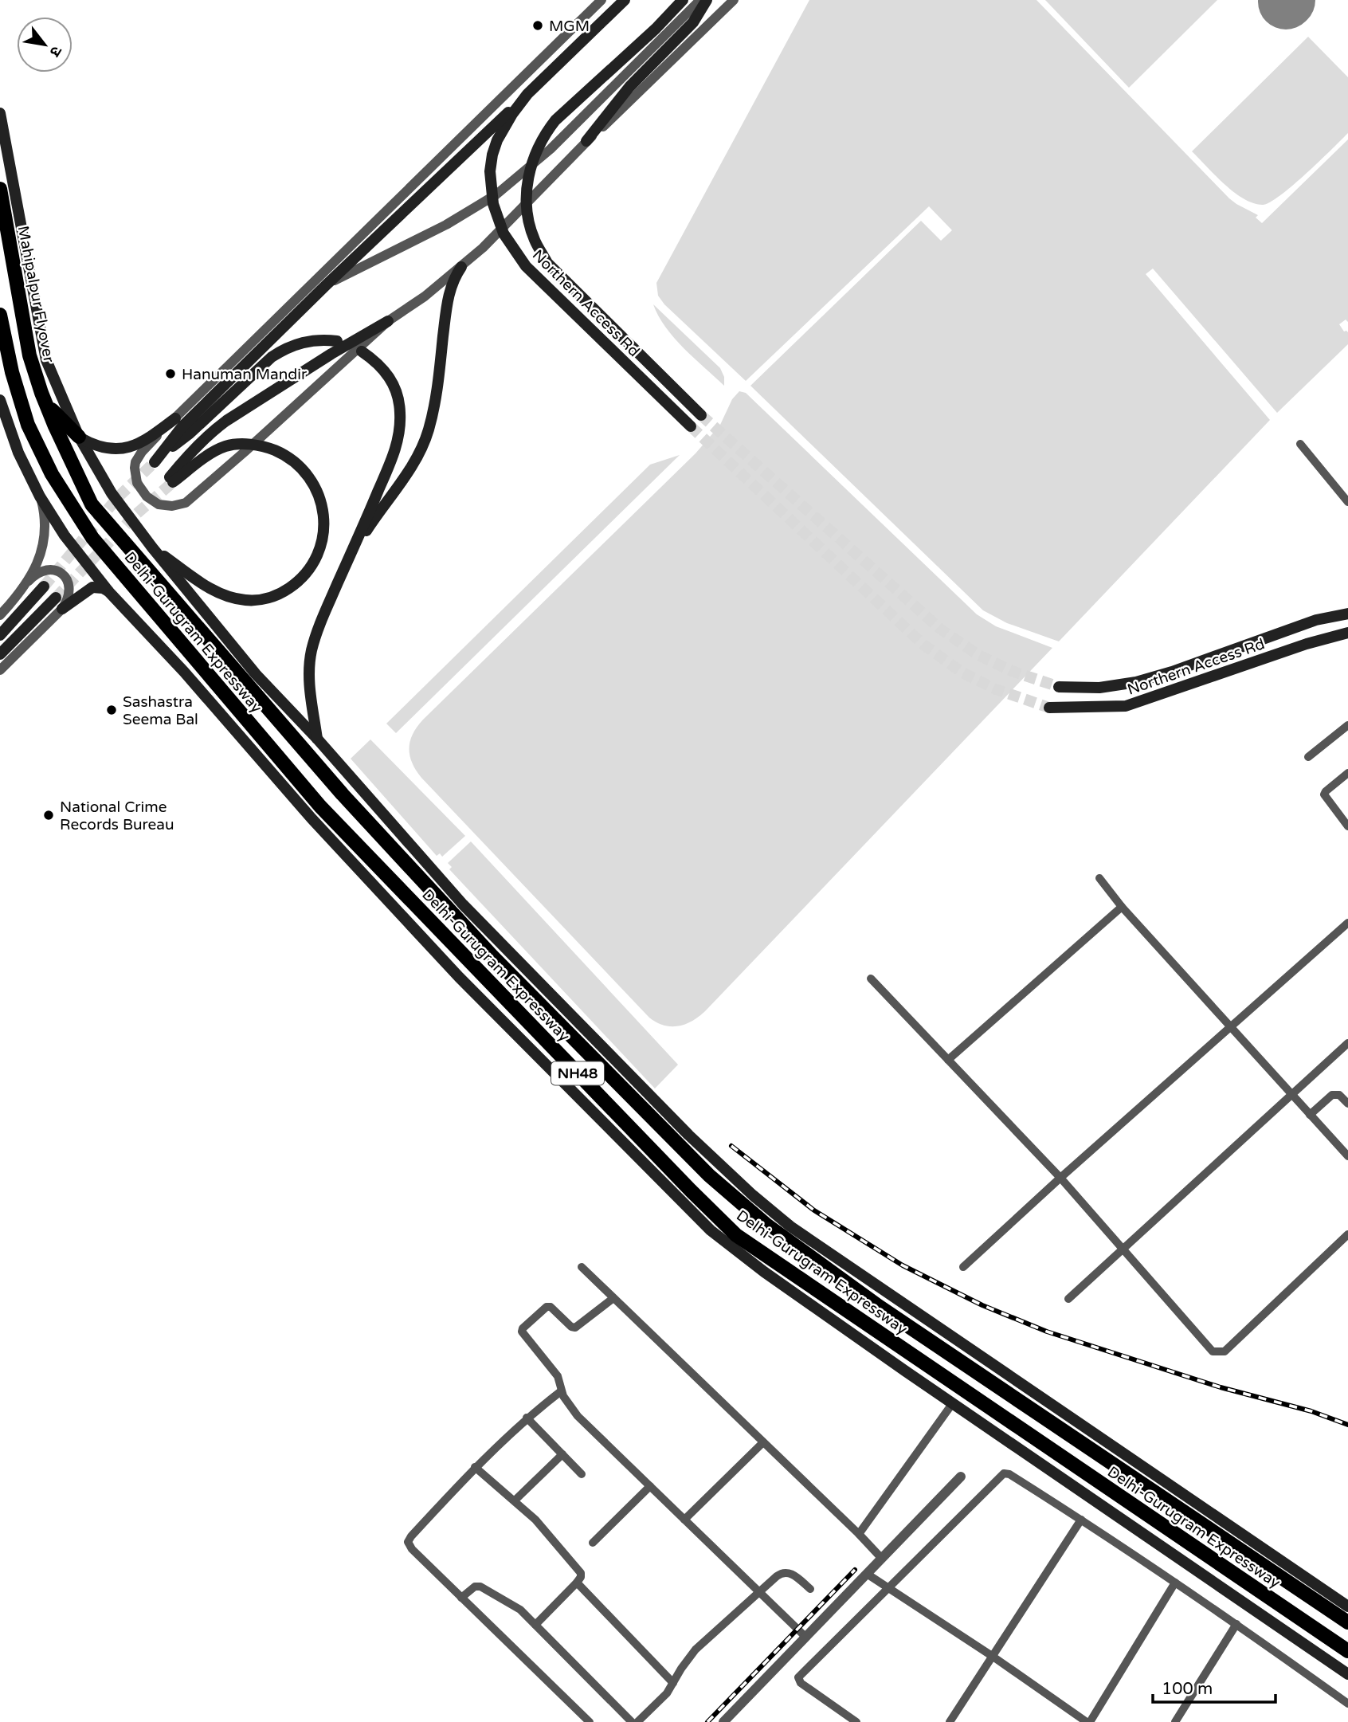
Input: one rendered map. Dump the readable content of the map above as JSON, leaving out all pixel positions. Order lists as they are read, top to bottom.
{
  "streets": {
    "highway": ["Mahipalpur Flyover", "Delhi-Gurugram Expressway", "NH48"],
    "main road": ["Northern Access Rd"]
  },
  "crossings": [
    ["Mahipalpur Flyover", "Delhi-Gurugram Expressway"]
  ],
  "places": [
    "MGM",
    "Hanuman Mandir",
    "Sashastra Seema Bal",
    "National Crime Records Bureau"
  ],
  "scale_bar": "100 m",
  "north": "bottom right"
}
